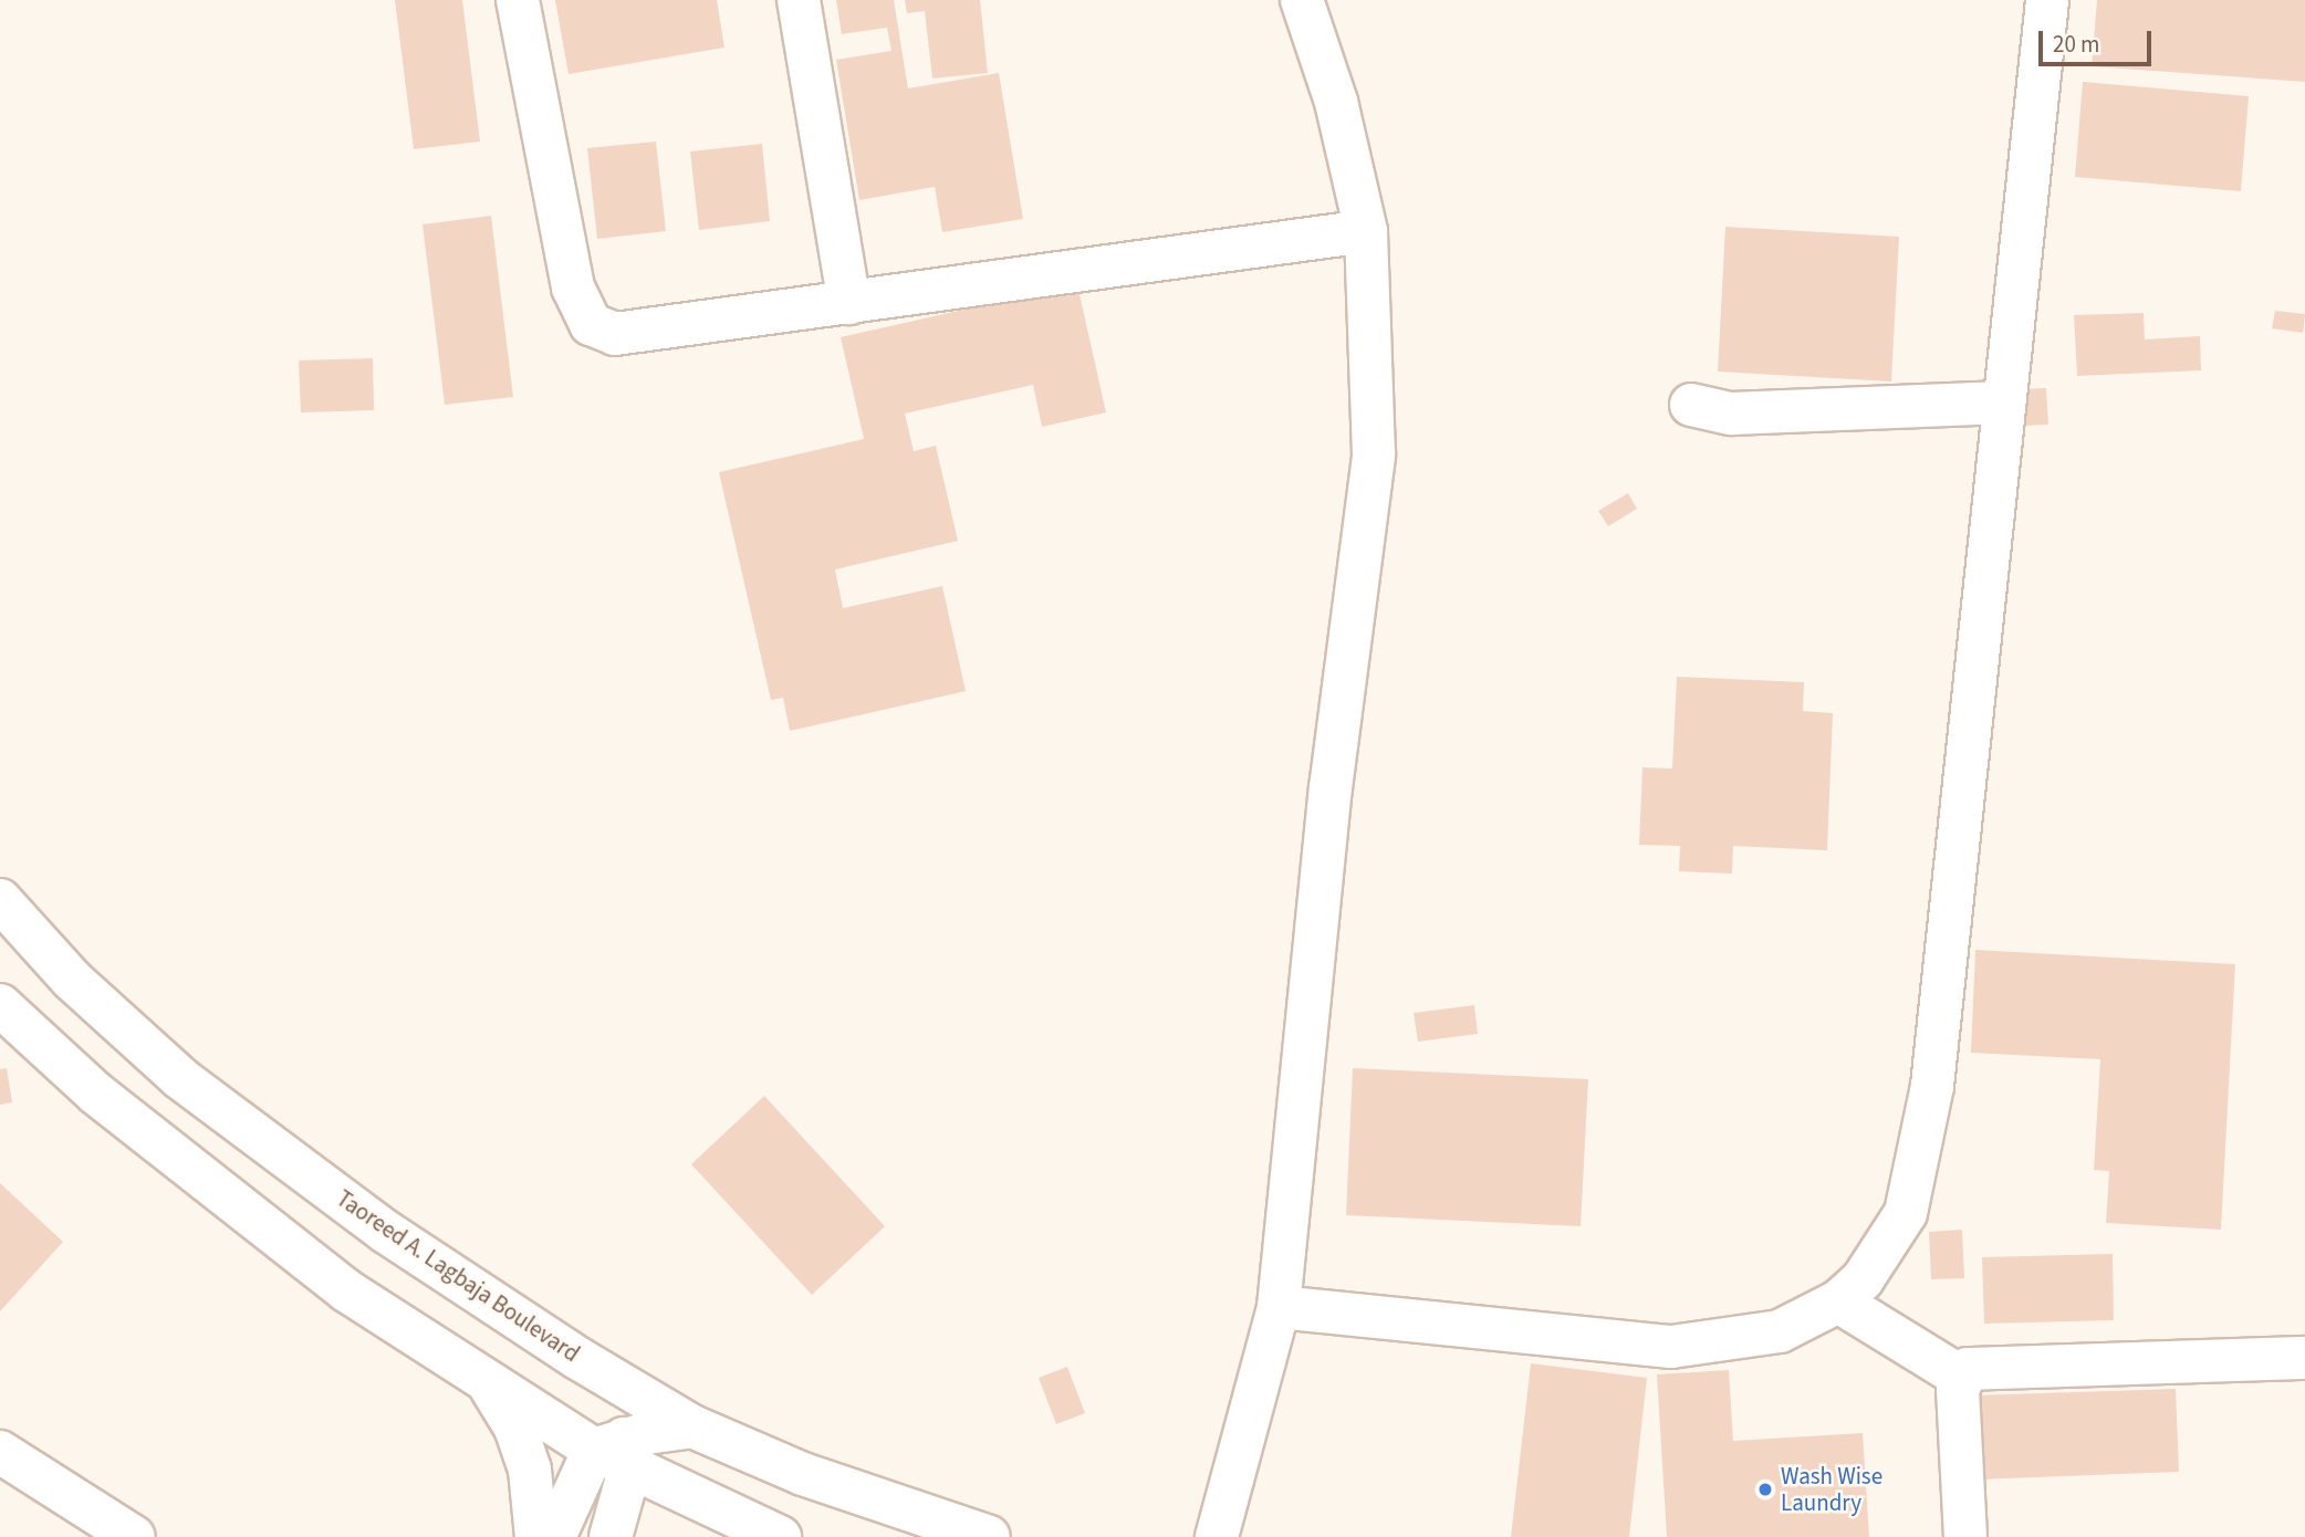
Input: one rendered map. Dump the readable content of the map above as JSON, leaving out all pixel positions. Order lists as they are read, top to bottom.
{
  "streets": {
    "street": ["Taoreed A. Lagbaja Boulevard"]
  },
  "places": ["Wash Wise Laundry"],
  "scale_bar": "20 m"
}
